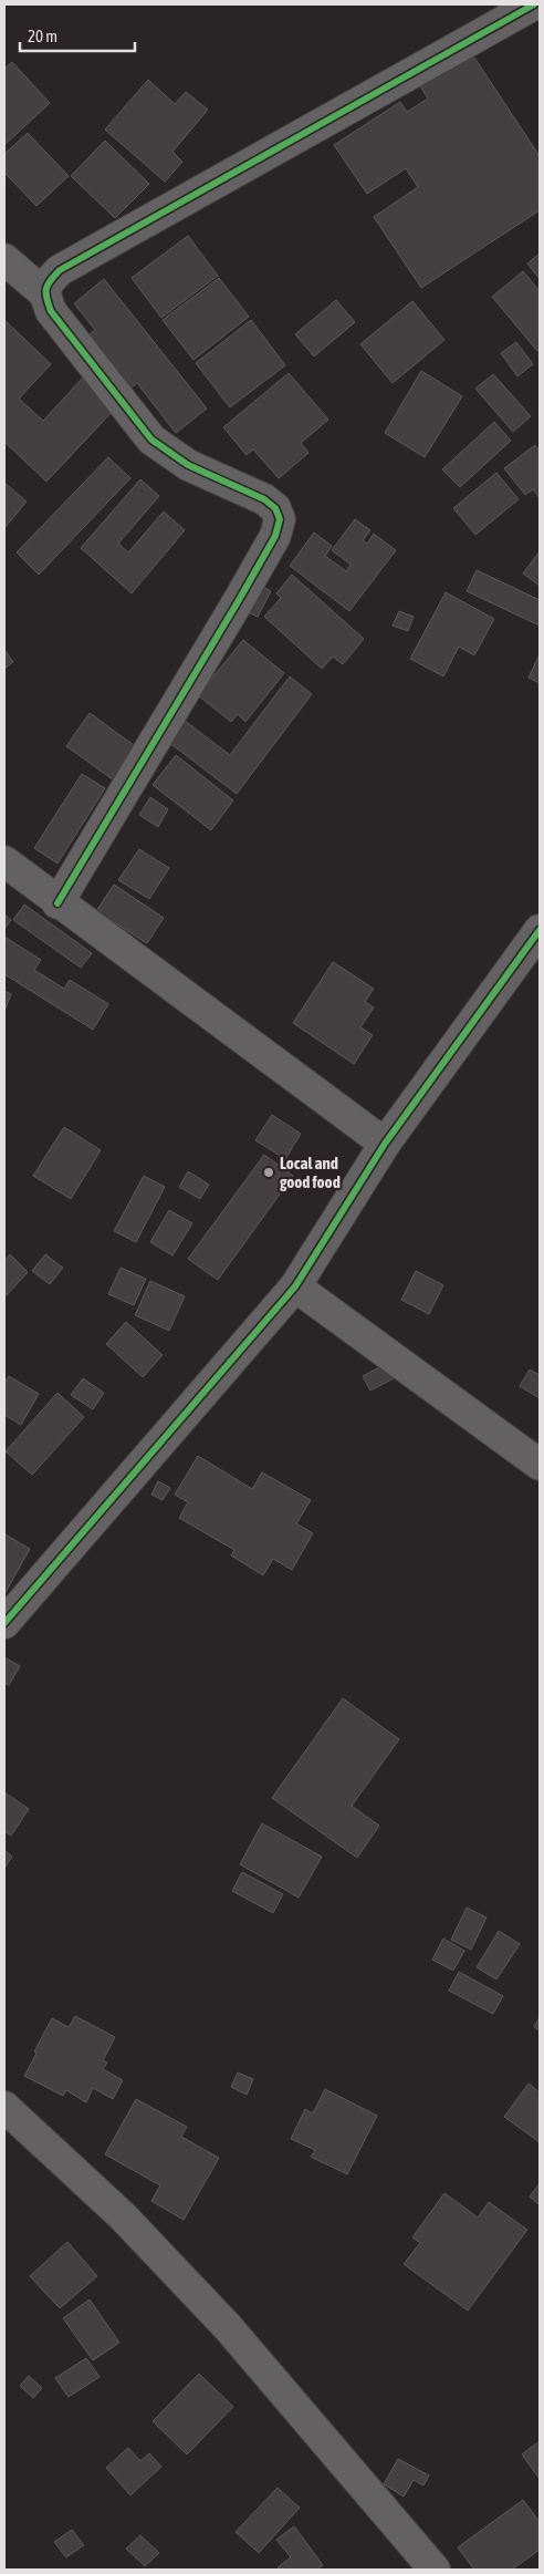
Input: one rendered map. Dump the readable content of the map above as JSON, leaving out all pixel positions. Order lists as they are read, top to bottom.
{
  "places": ["Local and good food"],
  "scale_bar": "20 m"
}
